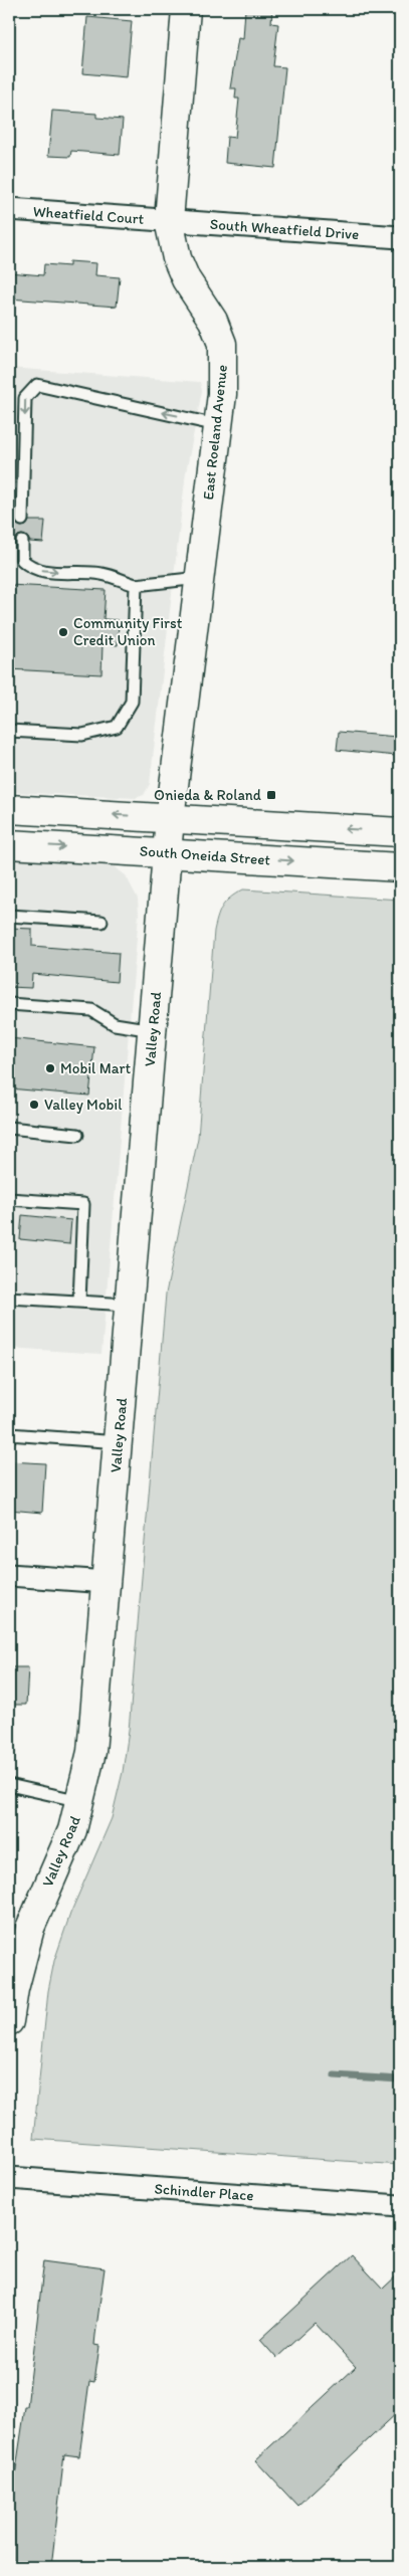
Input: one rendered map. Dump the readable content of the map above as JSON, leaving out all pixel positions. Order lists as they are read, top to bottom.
{
  "streets": {
    "street": [
      "Wheatfield Court",
      "South Wheatfield Drive",
      "East Roeland Avenue",
      "South Oneida Street",
      "Valley Road",
      "Schindler Place"
    ]
  },
  "crossings": [
    ["Wheatfield Court", "South Wheatfield Drive"],
    ["Wheatfield Court", "East Roeland Avenue"],
    ["South Wheatfield Drive", "East Roeland Avenue"],
    ["East Roeland Avenue", "South Oneida Street"],
    ["East Roeland Avenue", "Valley Road"],
    ["South Oneida Street", "Valley Road"]
  ],
  "places": {
    "other": ["Community First Credit Union", "Mobil Mart", "Valley Mobil"],
    "transit": ["Onieda & Roland"]
  }
}
